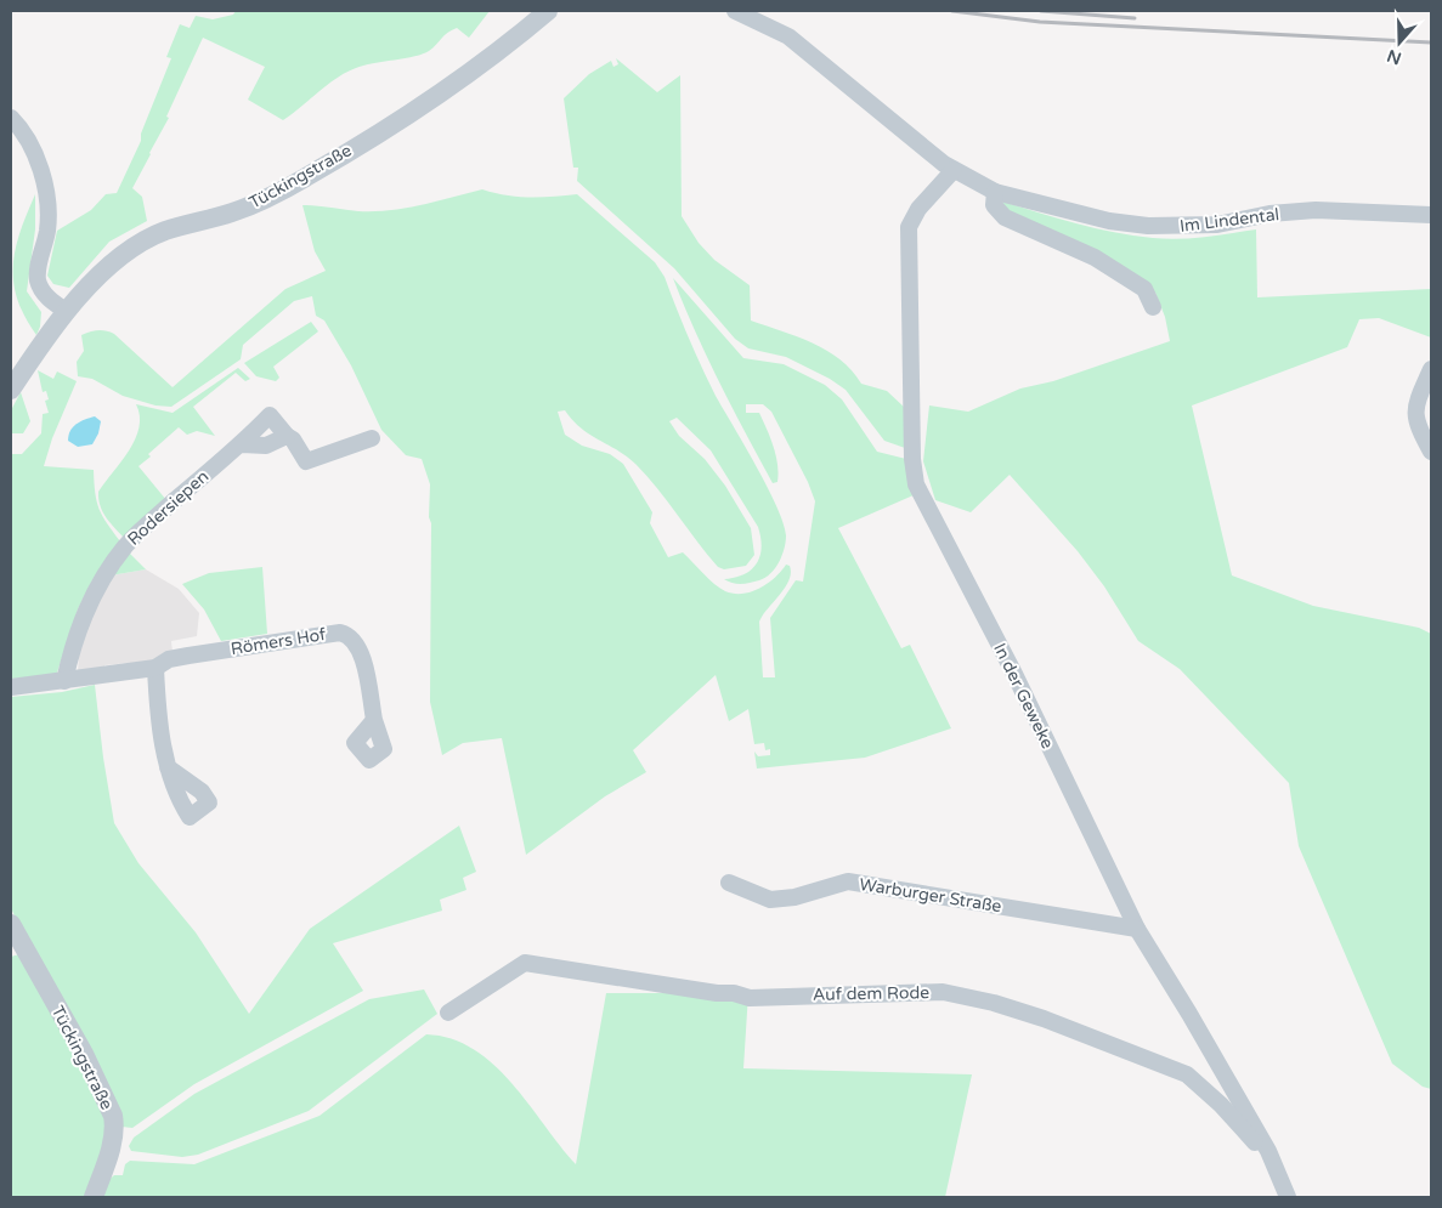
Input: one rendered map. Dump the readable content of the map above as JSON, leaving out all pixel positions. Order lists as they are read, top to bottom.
{
  "streets": {
    "street": [
      "Tückingstraße",
      "Im Lindental",
      "Rodersiepen",
      "Römers Hof",
      "In der Geweke",
      "Warburger Straße",
      "Auf dem Rode"
    ]
  },
  "crossings": [
    ["Im Lindental", "In der Geweke"],
    ["Rodersiepen", "Römers Hof"],
    ["In der Geweke", "Warburger Straße"],
    ["In der Geweke", "Auf dem Rode"]
  ],
  "north": "bottom"
}
